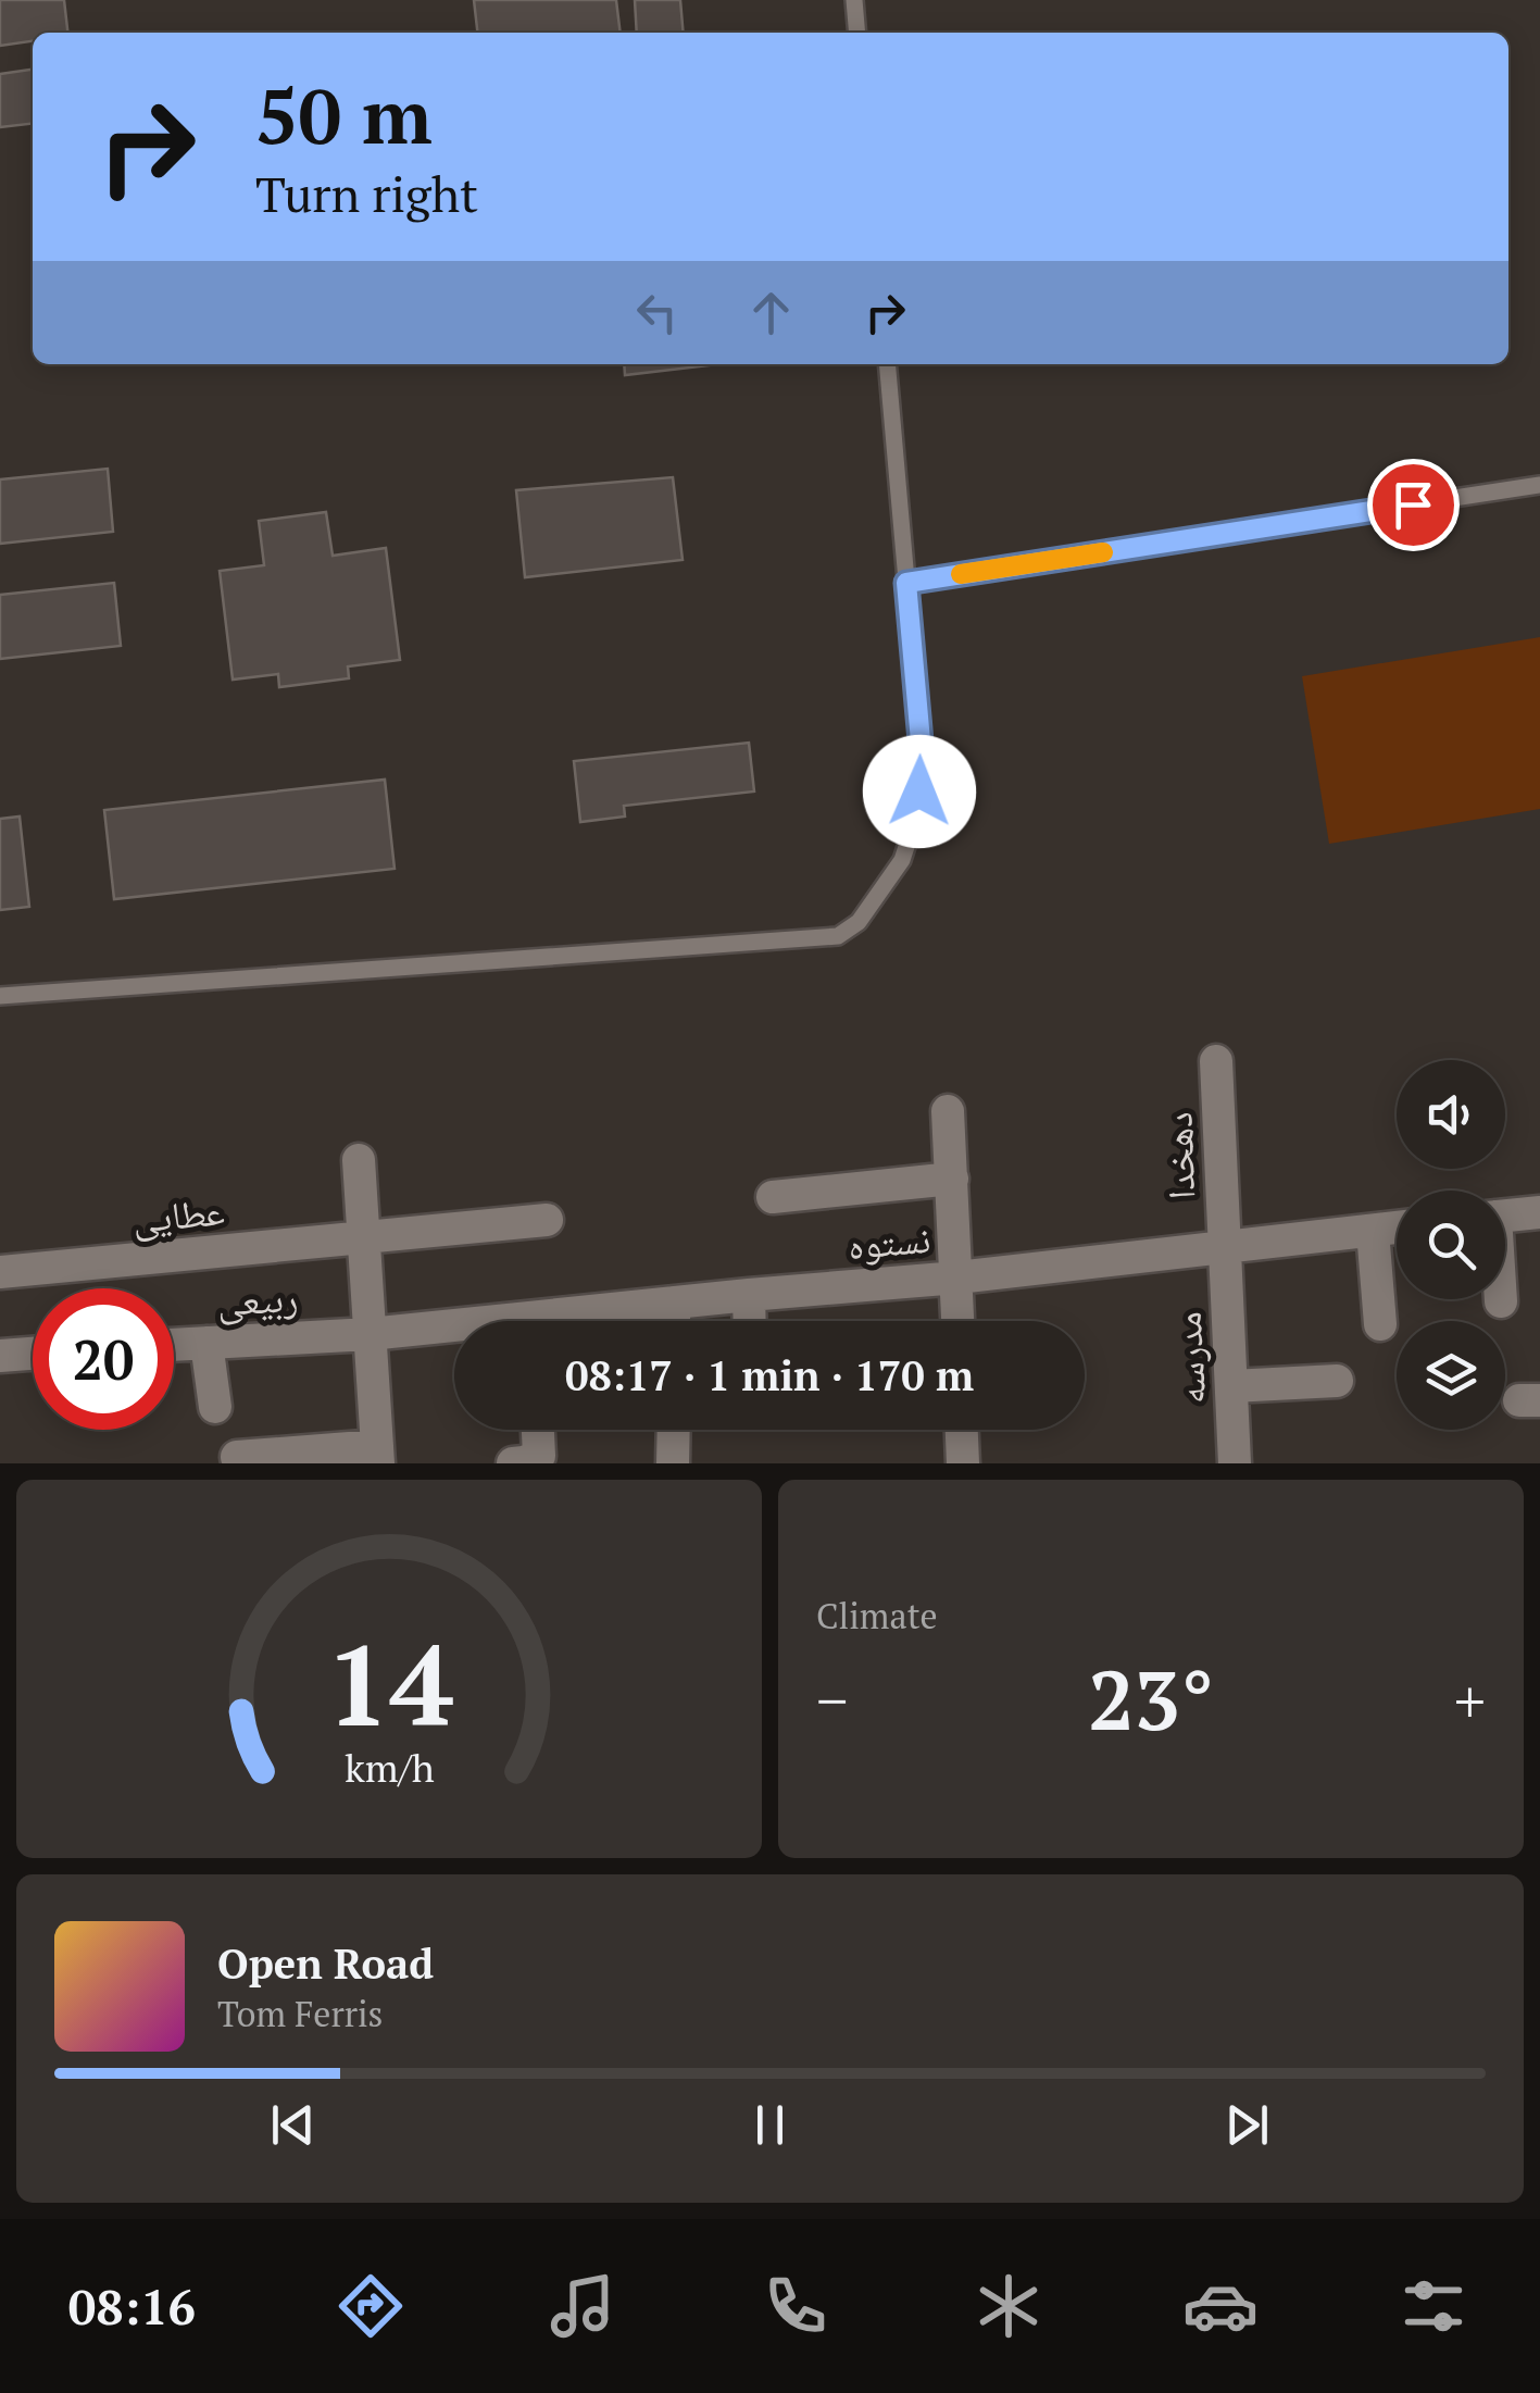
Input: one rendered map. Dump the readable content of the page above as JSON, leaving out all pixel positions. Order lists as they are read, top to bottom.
{
  "streets": {
    "street": [
      "دهخدا",
      "عطایی",
      "نستوه",
      "ربیعی",
      "مدرسه"
    ]
  },
  "crossings": [
    ["دهخدا", "نستوه"],
    ["دهخدا", "مدرسه"],
    ["نستوه", "ربیعی"],
    ["نستوه", "مدرسه"]
  ],
  "page": {
    "turn": ["50 m", "Turn right"],
    "limit": "20",
    "trip": "08:17 · 1 min · 170 m",
    "tile": "Climate",
    "heat": ["−", "23°", "+"],
    "song": ["Open Road", "Tom Ferris"],
    "tabs": "08:16",
    "gauge": ["14", "km/h"]
  }
}
